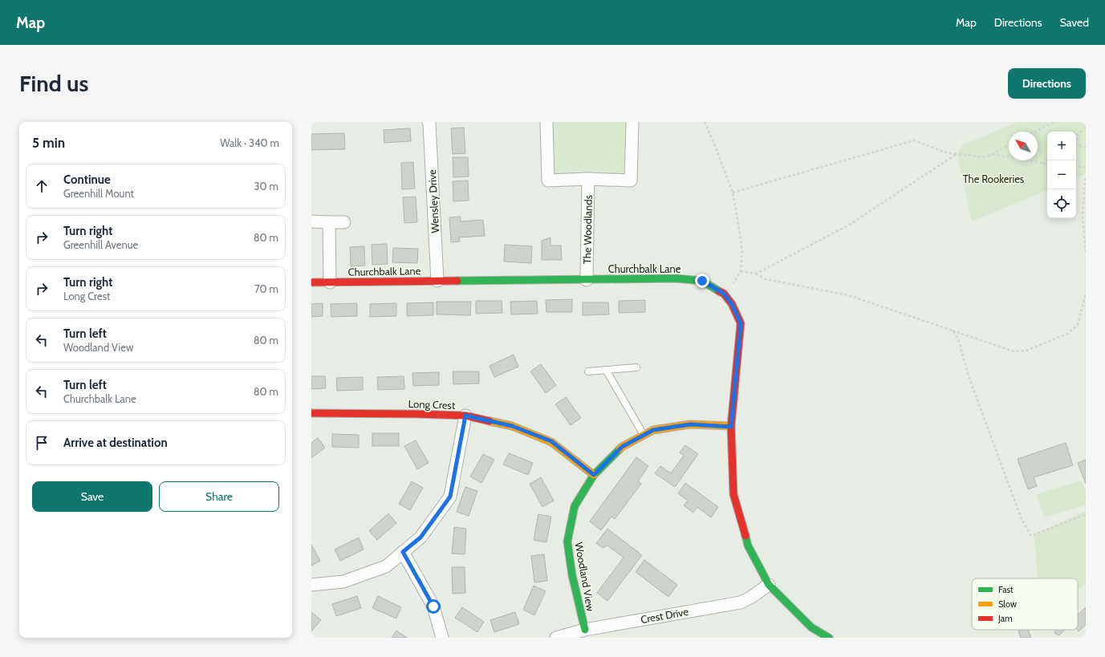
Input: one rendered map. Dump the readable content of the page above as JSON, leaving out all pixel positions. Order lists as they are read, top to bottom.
{
  "streets": {
    "street": [
      "Wensley Drive",
      "The Woodlands",
      "Churchbalk Lane",
      "Long Crest",
      "Woodland View",
      "Crest Drive"
    ]
  },
  "crossings": [
    ["Wensley Drive", "Churchbalk Lane"],
    ["The Woodlands", "Churchbalk Lane"],
    ["Churchbalk Lane", "Woodland View"],
    ["Churchbalk Lane", "Crest Drive"],
    ["Long Crest", "Woodland View"],
    ["Woodland View", "Crest Drive"]
  ],
  "parks": ["The Rookeries"],
  "legend": ["Fast", "Slow", "Jam"],
  "north": "top left",
  "page": {
    "header": "Map",
    "nav": ["Map", "Directions", "Saved"],
    "buttons": [
      "Directions",
      ["Save", "Share"]
    ],
    "title": "Find us",
    "heading": ["5 min", "Walk · 340 m"],
    "map_buttons": ["+", "−"],
    "list": [
      ["Continue", "Greenhill Mount", "30 m"],
      ["Turn right", "Greenhill Avenue", "80 m"],
      ["Turn right", "Long Crest", "70 m"],
      ["Turn left", "Woodland View", "80 m"],
      ["Turn left", "Churchbalk Lane", "80 m"],
      "Arrive at destination"
    ]
  }
}
